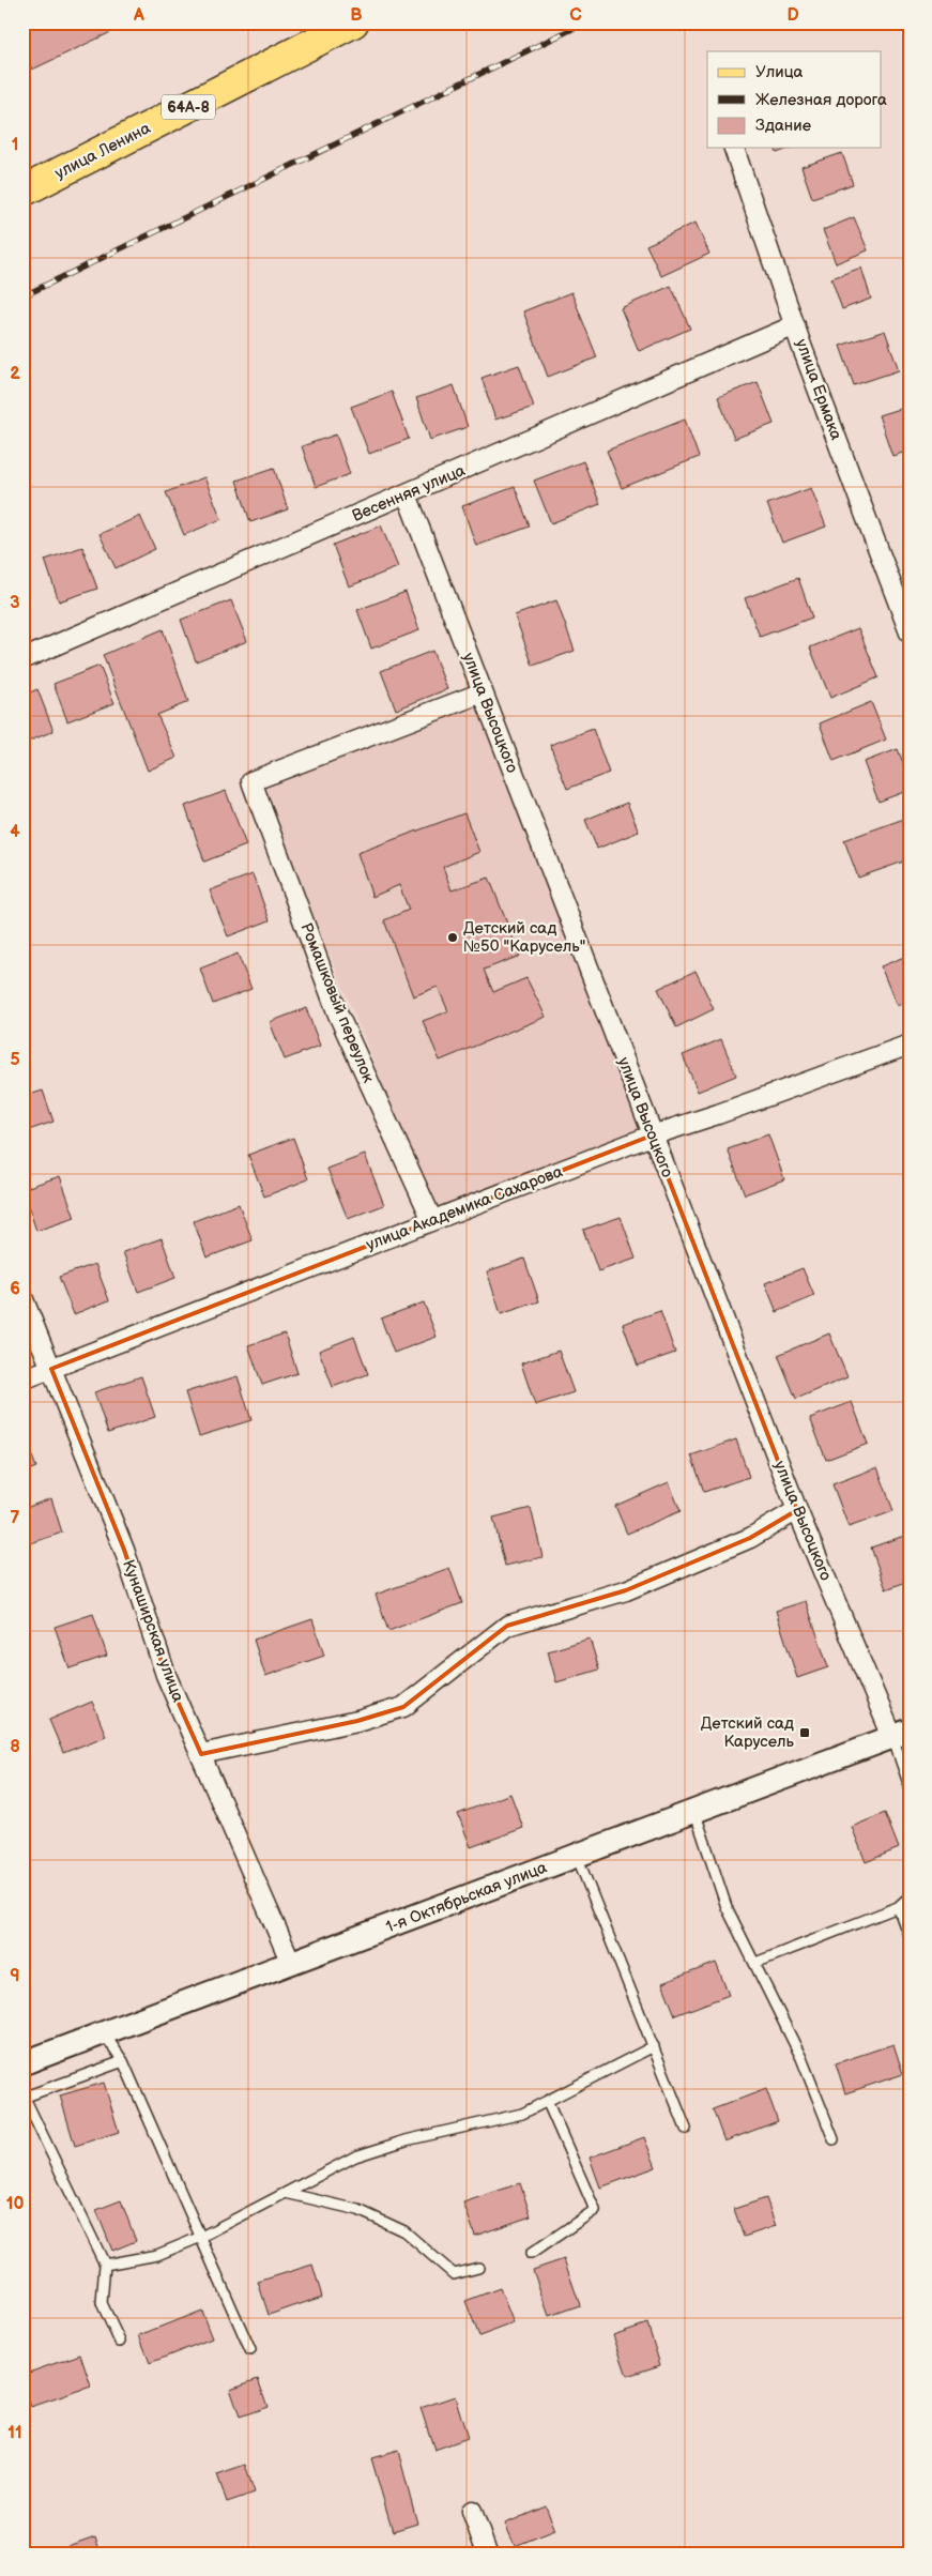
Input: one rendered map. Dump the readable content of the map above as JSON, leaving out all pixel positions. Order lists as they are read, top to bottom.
{
  "streets": {
    "main road": ["64А-8", "улица Ленина"],
    "street": [
      "улица Ермака",
      "Весенняя улица",
      "улица Высоцкого",
      "Ромашковый переулок",
      "улица Академика Сахарова",
      "Кунаширская улица",
      "1-я Октябрьская улица"
    ]
  },
  "crossings": [
    ["улица Ермака", "Весенняя улица"],
    ["Весенняя улица", "улица Высоцкого"],
    ["улица Высоцкого", "Ромашковый переулок"],
    ["улица Высоцкого", "улица Академика Сахарова"],
    ["улица Высоцкого", "1-я Октябрьская улица"],
    ["Ромашковый переулок", "улица Академика Сахарова"],
    ["улица Академика Сахарова", "Кунаширская улица"],
    ["Кунаширская улица", "1-я Октябрьская улица"]
  ],
  "places": {
    "other": ["Детский сад №50 \"Карусель\""],
    "transit": ["Детский сад Карусель"]
  },
  "legend": ["Улица", "Железная дорога", "Здание"],
  "grid": {
    "columns": [
      "A",
      "B",
      "C",
      "D"
    ],
    "rows": [
      "1",
      "2",
      "3",
      "4",
      "5",
      "6",
      "7",
      "8",
      "9",
      "10",
      "11"
    ]
  }
}
